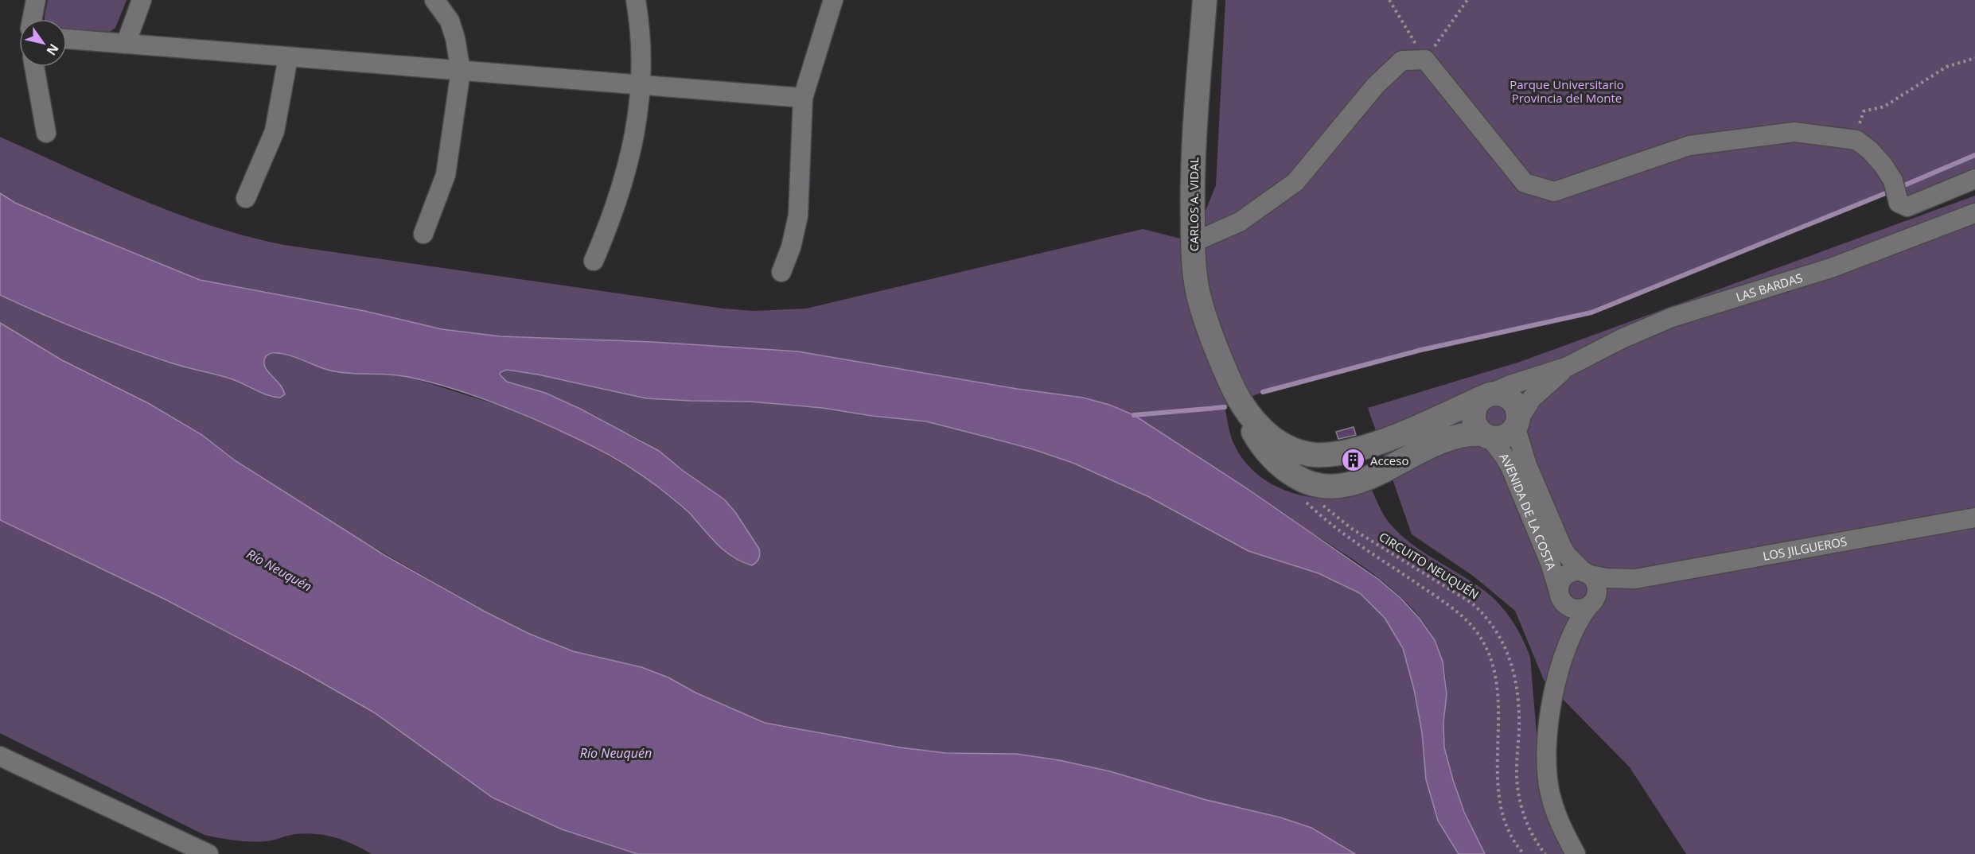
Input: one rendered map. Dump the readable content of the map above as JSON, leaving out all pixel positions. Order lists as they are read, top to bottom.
{
  "streets": {
    "street": [
      "CARLOS A. VIDAL",
      "LAS BARDAS",
      "AVENIDA DE LA COSTA",
      "LOS JILGUEROS"
    ],
    "path": ["CIRCUITO NEUQUÉN"]
  },
  "crossings": [
    ["LAS BARDAS", "AVENIDA DE LA COSTA"],
    ["AVENIDA DE LA COSTA", "LOS JILGUEROS"]
  ],
  "water": ["Río Neuquén"],
  "parks": ["Parque Universitario Provincia del Monte"],
  "places": {
    "building": ["Acceso"]
  },
  "north": "bottom right"
}
